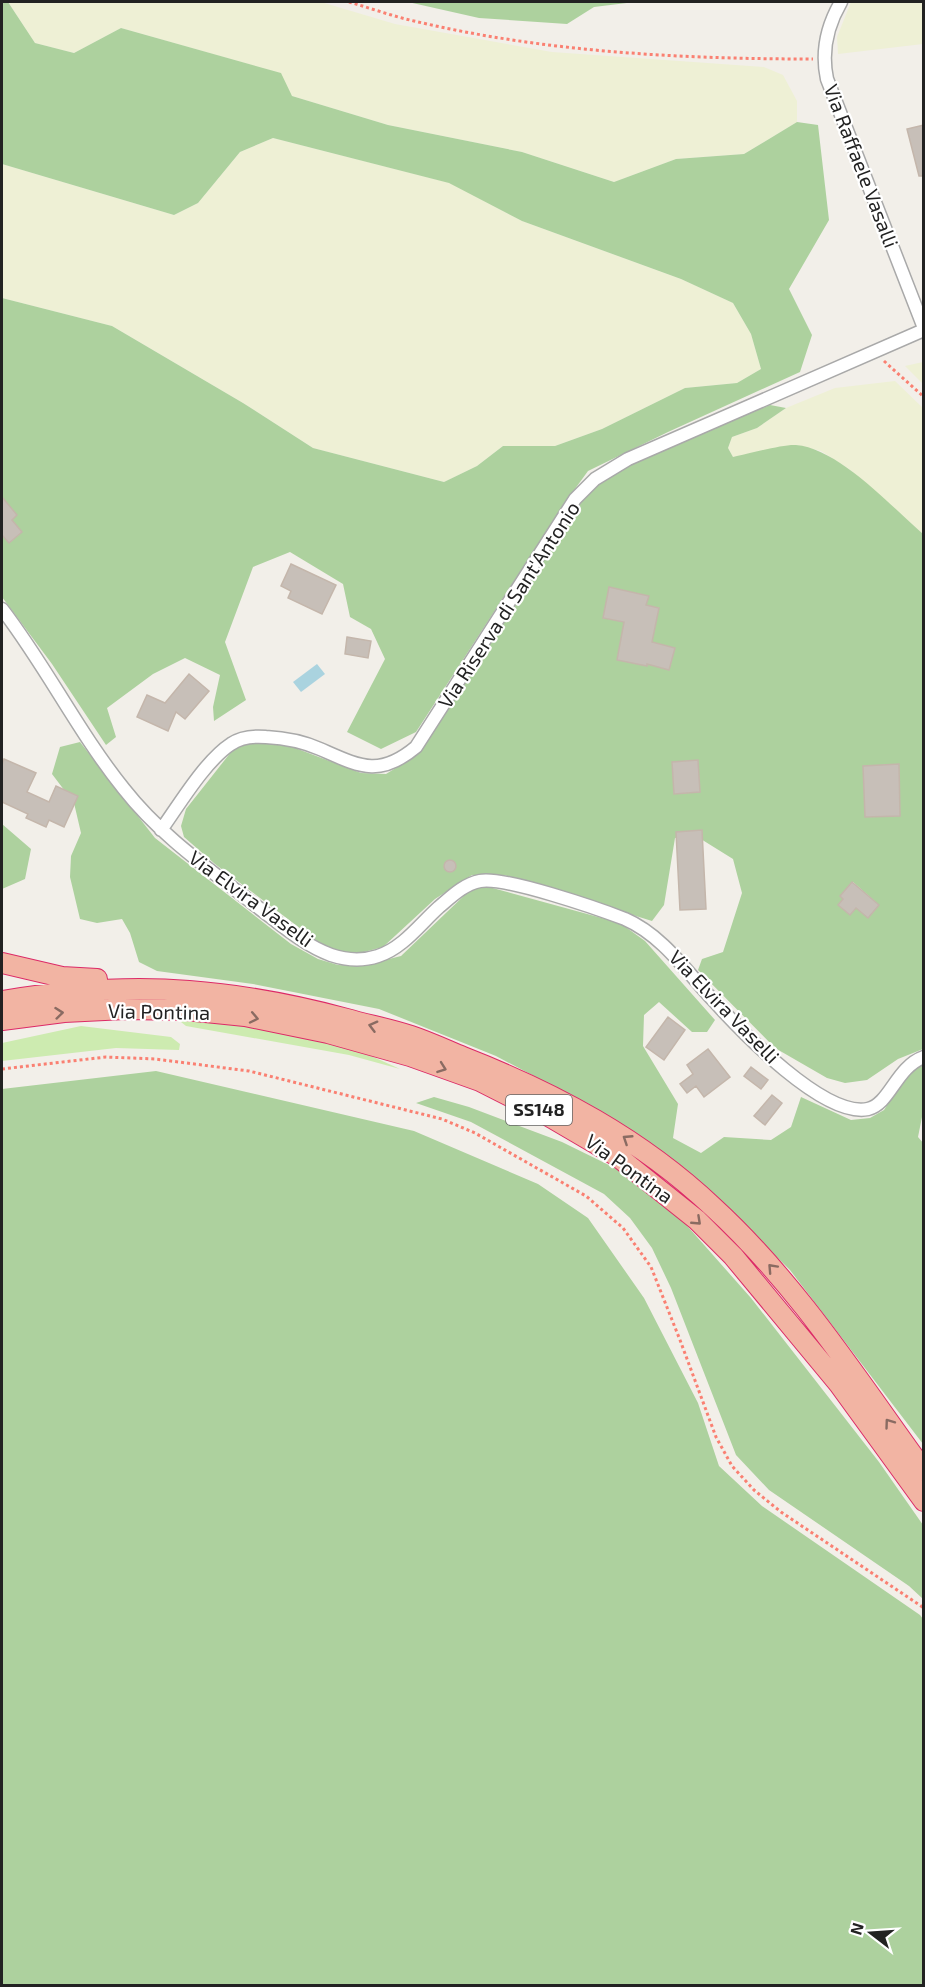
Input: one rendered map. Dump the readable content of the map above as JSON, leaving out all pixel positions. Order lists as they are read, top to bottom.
{
  "streets": {
    "highway": ["Via Pontina", "SS148"],
    "street": ["Via Raffaele Vasalli", "Via Riserva di Sant'Antonio", "Via Elvira Vaselli"]
  },
  "crossings": [
    ["Via Raffaele Vasalli", "Via Riserva di Sant'Antonio"],
    ["Via Riserva di Sant'Antonio", "Via Elvira Vaselli"]
  ],
  "north": "left"
}
